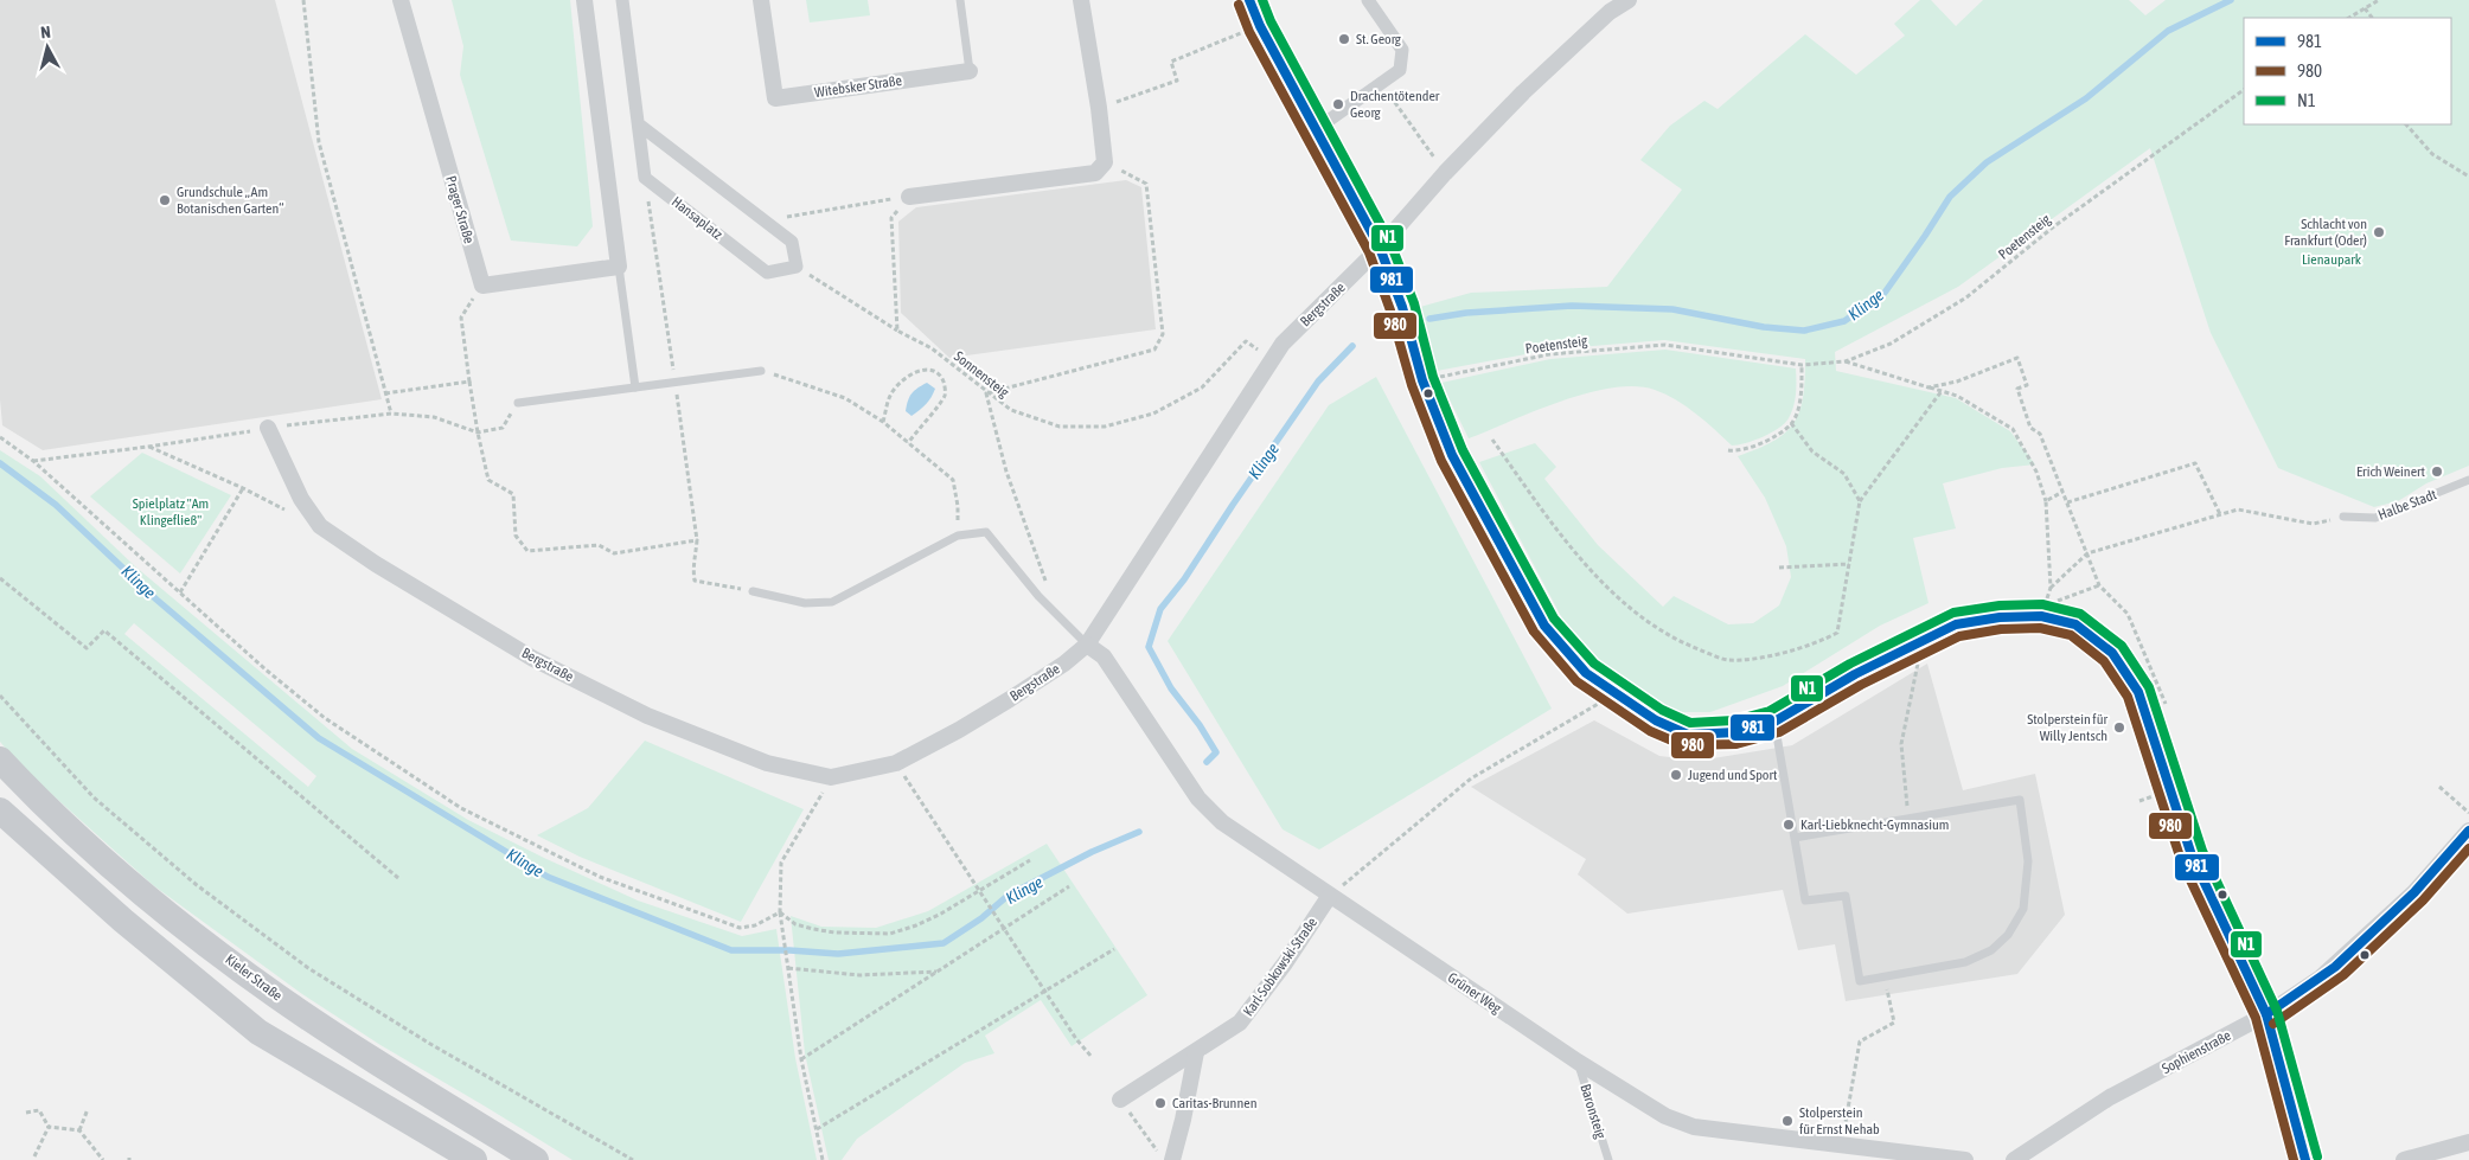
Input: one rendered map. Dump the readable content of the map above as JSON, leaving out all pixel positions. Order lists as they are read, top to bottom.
{
  "streets": {
    "main road": ["Kieler Straße"],
    "street": [
      "Witebsker Straße",
      "Prager Straße",
      "Hansaplatz",
      "Bergstraße",
      "Karl-Sobkowski-Straße",
      "Grüner Weg",
      "Sophienstraße"
    ],
    "lane": ["Halbe Stadt", "Baronsteig"],
    "path": ["Poetensteig", "Sonnensteig"]
  },
  "crossings": [
    ["Bergstraße", "Sonnensteig"],
    ["Bergstraße", "Grüner Weg"],
    ["Karl-Sobkowski-Straße", "Grüner Weg"],
    ["Grüner Weg", "Baronsteig"]
  ],
  "water": ["Klinge"],
  "parks": ["Lienaupark", "Spielplatz \"Am Klingefließ\""],
  "places": [
    "St. Georg",
    "Drachentötender Georg",
    "Grundschule „Am Botanischen Garten“",
    "Schlacht von Frankfurt (Oder)",
    "Erich Weinert",
    "Stolperstein für Willy Jentsch",
    "Jugend und Sport",
    "Karl-Liebknecht-Gymnasium",
    "Caritas-Brunnen",
    "Stolperstein für Ernst Nehab"
  ],
  "lines": ["transit line 981", "transit line N1", "transit line 980"],
  "legend": ["981", "980", "N1"],
  "north": "top"
}
